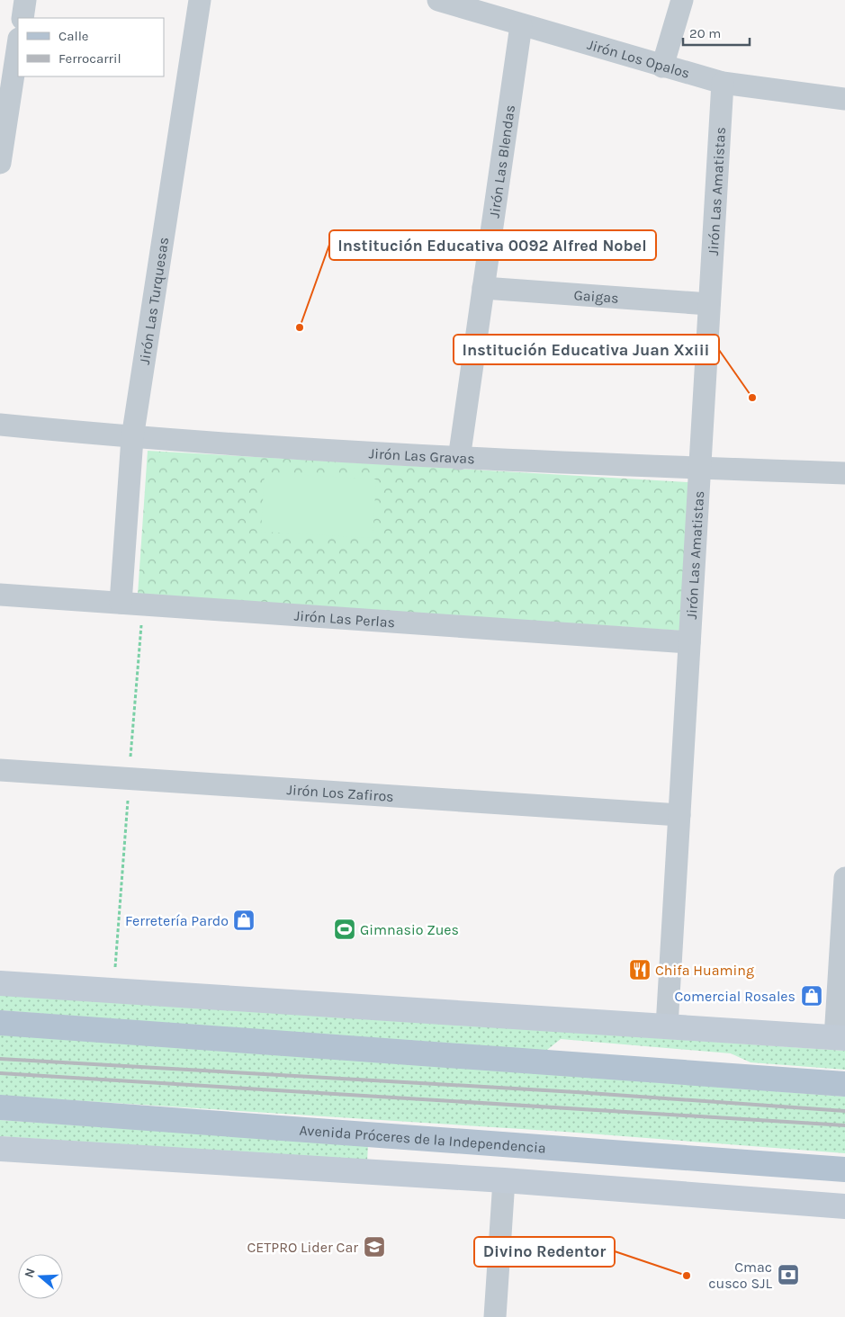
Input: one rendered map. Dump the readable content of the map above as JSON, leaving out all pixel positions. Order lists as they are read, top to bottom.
{
  "streets": {
    "main road": ["Avenida Próceres de la Independencia"],
    "street": [
      "Jirón Los Opalos",
      "Jirón Las Blendas",
      "Jirón Las Amatistas",
      "Gaigas",
      "Jirón Las Turquesas",
      "Jirón Las Gravas",
      "Jirón Las Perlas",
      "Jirón Los Zafiros"
    ]
  },
  "crossings": [
    ["Jirón Los Opalos", "Jirón Las Blendas"],
    ["Jirón Los Opalos", "Jirón Las Amatistas"],
    ["Jirón Las Blendas", "Gaigas"],
    ["Jirón Las Blendas", "Jirón Las Gravas"],
    ["Jirón Las Amatistas", "Gaigas"],
    ["Jirón Las Amatistas", "Jirón Las Gravas"],
    ["Jirón Las Amatistas", "Jirón Las Perlas"],
    ["Jirón Las Amatistas", "Jirón Los Zafiros"],
    ["Jirón Las Turquesas", "Jirón Las Gravas"],
    ["Jirón Las Turquesas", "Jirón Las Perlas"]
  ],
  "places": {
    "other": ["Institución Educativa 0092 Alfred Nobel", "Institución Educativa Juan Xxiii", "Divino Redentor"],
    "shop": ["Ferretería Pardo", "Comercial Rosales"],
    "sports": ["Gimnasio Zues"],
    "restaurant": ["Chifa Huaming"],
    "school or university": ["CETPRO Lider Car"],
    "bank": ["Cmac cusco SJL"]
  },
  "legend": ["Calle", "Ferrocarril"],
  "scale_bar": "20 m",
  "north": "left"
}
